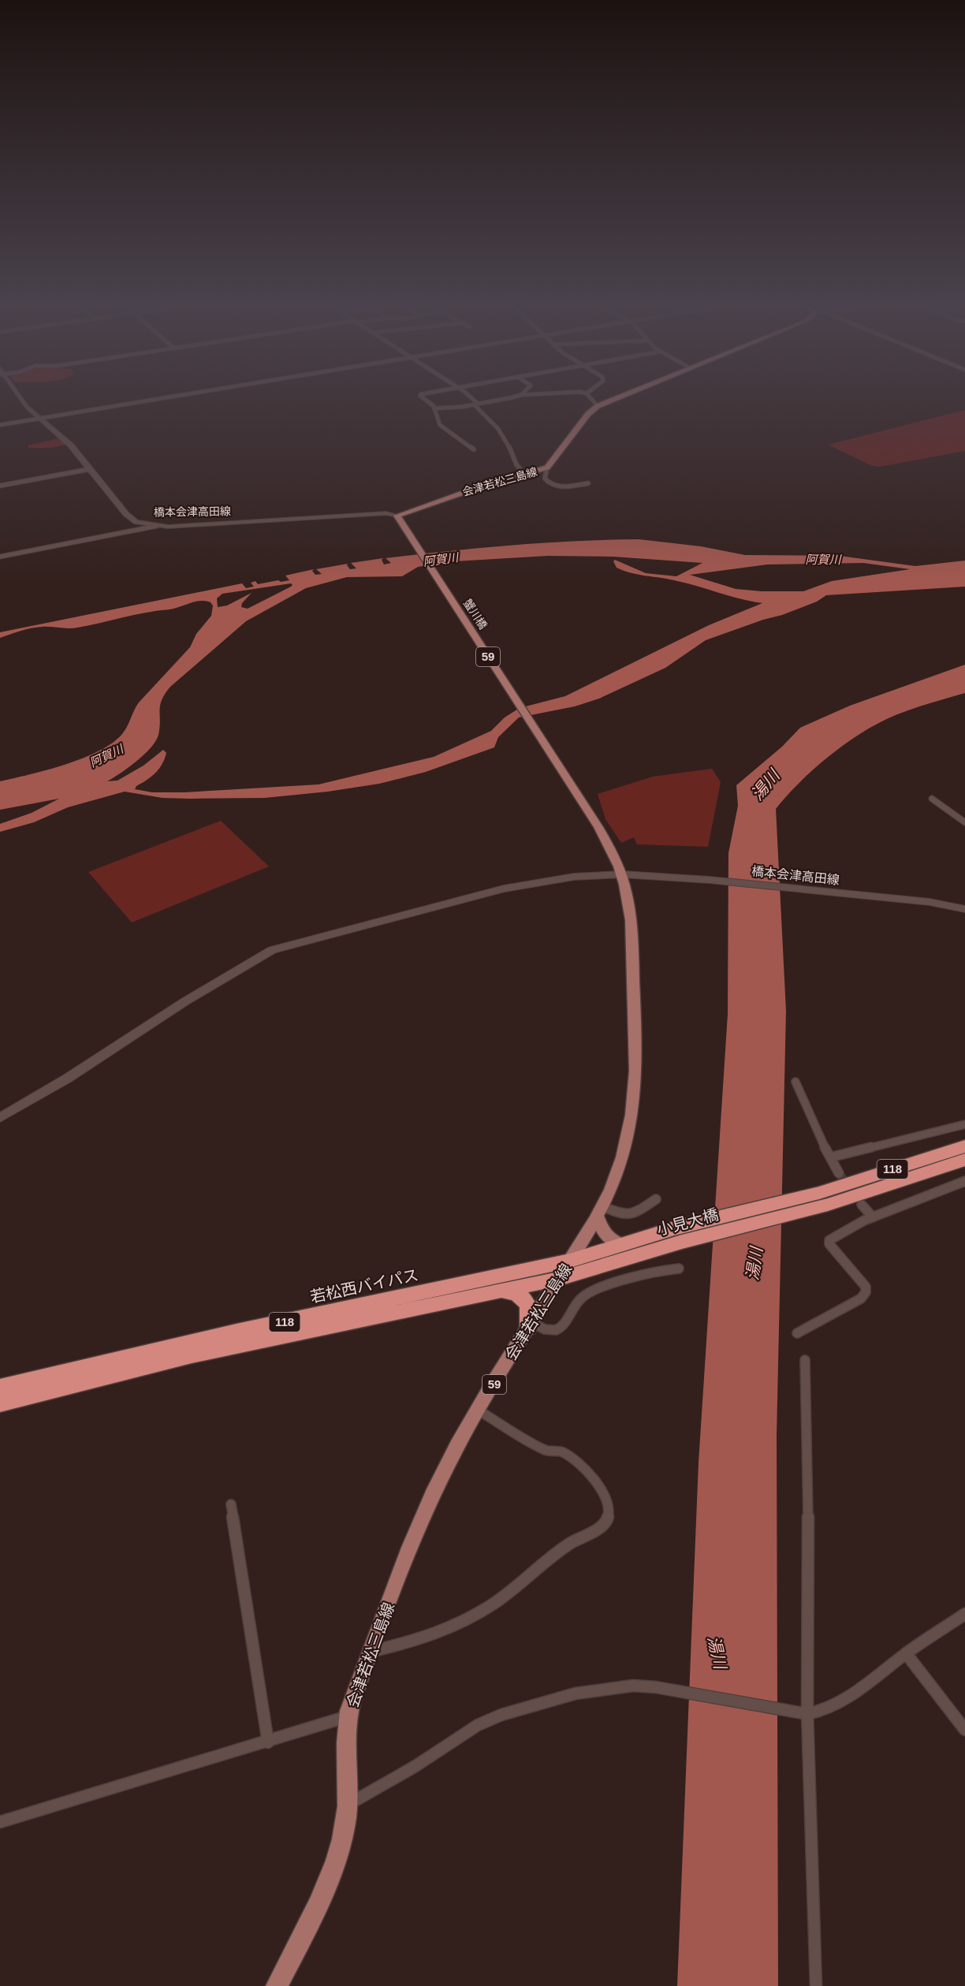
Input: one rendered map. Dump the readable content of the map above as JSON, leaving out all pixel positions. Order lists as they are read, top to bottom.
{
  "streets": {
    "highway": ["118", "小見大橋", "若松西バイパス"],
    "main road": [
      "会津若松三島線",
      "橋本会津高田線",
      "蟹川橋",
      "59"
    ]
  },
  "crossings": [
    ["会津若松三島線", "橋本会津高田線"],
    ["会津若松三島線", "蟹川橋"],
    ["会津若松三島線", "118"],
    ["会津若松三島線", "小見大橋"],
    ["会津若松三島線", "若松西バイパス"],
    ["橋本会津高田線", "蟹川橋"],
    ["118", "小見大橋"],
    ["小見大橋", "若松西バイパス"]
  ],
  "water": ["阿賀川", "湯川"]
}
